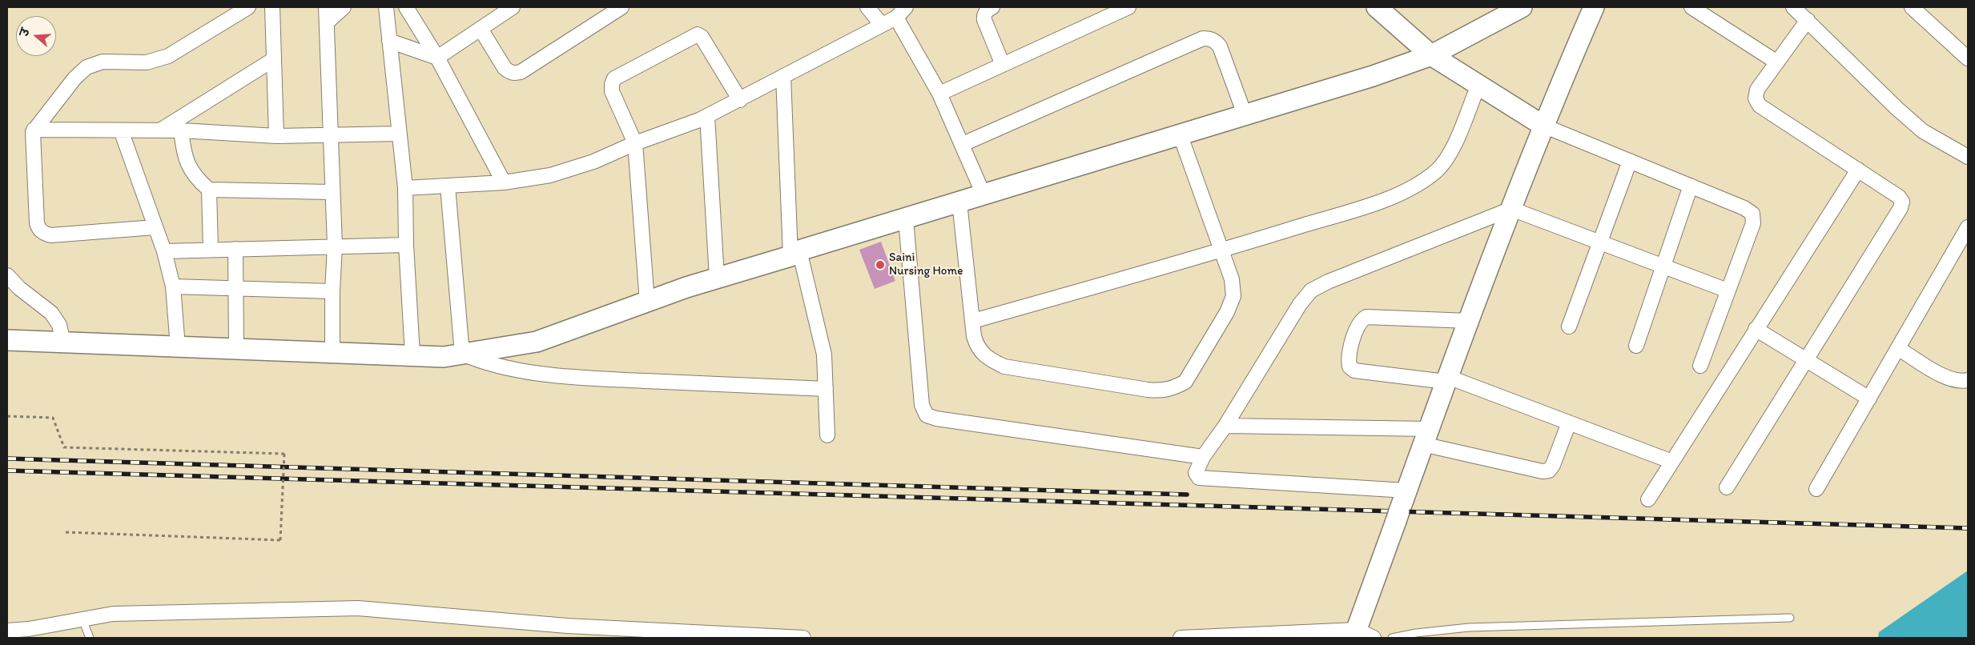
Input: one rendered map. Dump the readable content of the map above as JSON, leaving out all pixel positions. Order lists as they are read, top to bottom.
{
  "places": ["Saini Nursing Home"],
  "north": "left"
}
